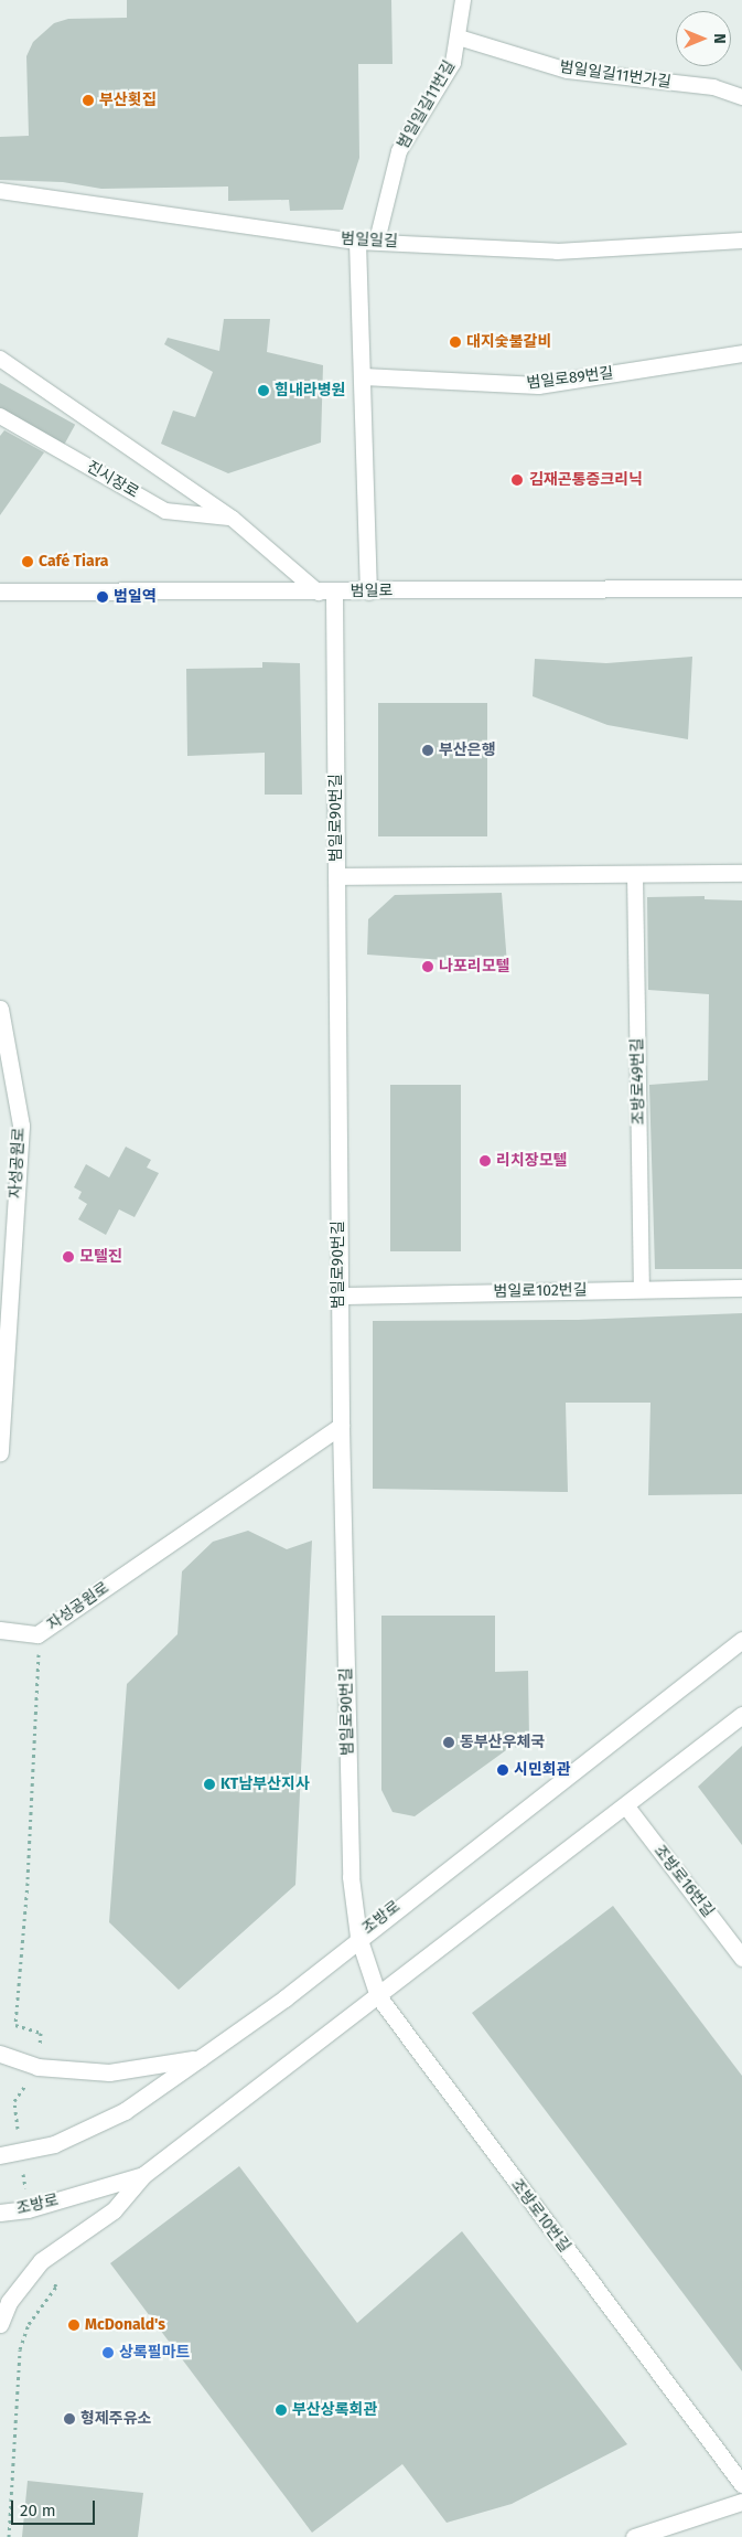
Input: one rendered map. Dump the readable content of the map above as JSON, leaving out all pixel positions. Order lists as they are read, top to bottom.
{
  "streets": {
    "street": [
      "범일로89번길",
      "범일로",
      "범일로90번길",
      "자성공원로",
      "범일로102번길",
      "조방로16번길",
      "조방로",
      "조방로10번길"
    ],
    "lane": [
      "범일일길11번가길",
      "범일일길11번길",
      "범일일길",
      "진시장로",
      "조방로49번길"
    ]
  },
  "crossings": [
    ["범일일길11번가길", "범일일길11번길"],
    ["범일일길11번길", "범일일길"],
    ["범일로", "범일로90번길"],
    ["범일로90번길", "자성공원로"],
    ["범일로90번길", "범일로102번길"],
    ["범일로90번길", "조방로"],
    ["범일로90번길", "조방로10번길"],
    ["조방로49번길", "범일로102번길"],
    ["조방로16번길", "조방로"],
    ["조방로", "조방로10번길"]
  ],
  "places": [
    "부산횟집",
    "대지숯불갈비",
    "힘내라병원",
    "김재곤통증크리닉",
    "Café Tiara",
    "범일역",
    "부산은행",
    "나포리모텔",
    "리치장모텔",
    "모텔진",
    "동부산우체국",
    "시민회관",
    "KT남부산지사",
    "McDonald's",
    "상록필마트",
    "부산상록회관",
    "형제주유소"
  ],
  "scale_bar": "20 m",
  "north": "right"
}
